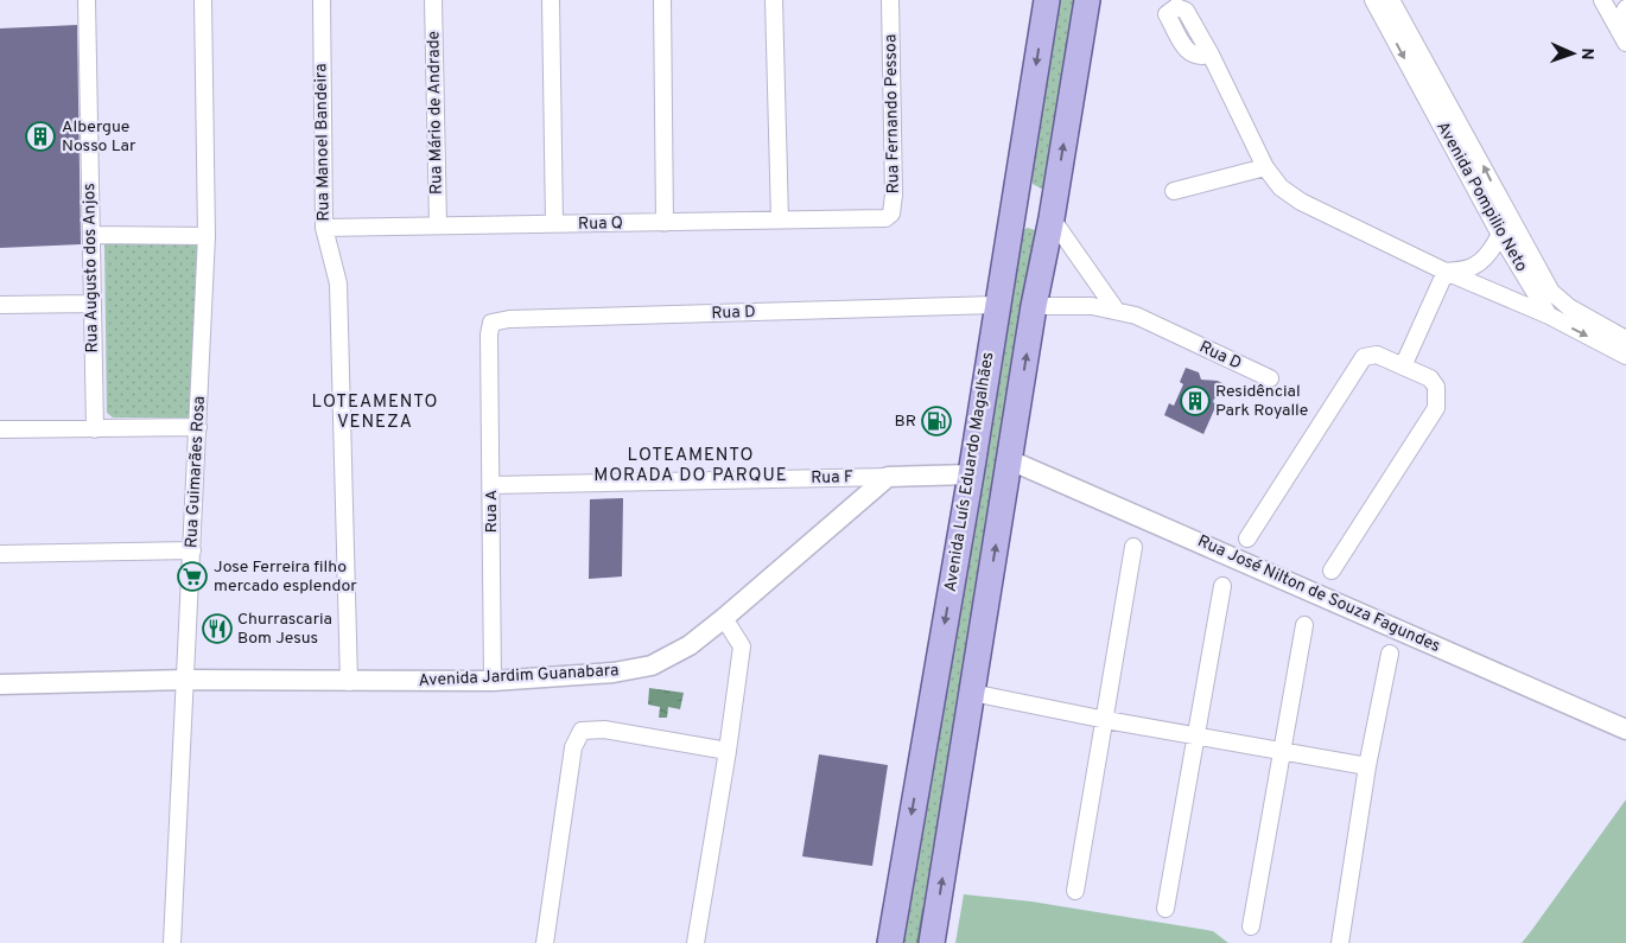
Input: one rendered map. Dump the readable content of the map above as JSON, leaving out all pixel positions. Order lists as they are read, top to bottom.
{
  "streets": {
    "main road": ["Avenida Luís Eduardo Magalhães"],
    "street": [
      "Rua Mário de Andrade",
      "Rua Fernando Pessoa",
      "Rua Manoel Bandeira",
      "Avenida Pompilio Neto",
      "Rua Q",
      "Rua Augusto dos Anjos",
      "Rua D",
      "Rua Guimarães Rosa",
      "Rua F",
      "Rua A",
      "Rua José Nilton de Souza Fagundes",
      "Avenida Jardim Guanabara"
    ]
  },
  "crossings": [
    ["Rua Mário de Andrade", "Rua Q"],
    ["Rua Fernando Pessoa", "Rua Q"],
    ["Rua Manoel Bandeira", "Rua Q"],
    ["Rua Manoel Bandeira", "Avenida Jardim Guanabara"],
    ["Rua D", "Avenida Luís Eduardo Magalhães"],
    ["Rua D", "Rua A"],
    ["Rua Guimarães Rosa", "Avenida Jardim Guanabara"],
    ["Rua F", "Rua A"],
    ["Rua F", "Avenida Jardim Guanabara"],
    ["Rua A", "Avenida Jardim Guanabara"]
  ],
  "districts": ["LOTEAMENTO VENEZA", "LOTEAMENTO MORADA DO PARQUE"],
  "places": {
    "building": ["Albergue Nosso Lar", "Residêncial Park Royalle"],
    "fuel station": ["BR"],
    "supermarket": ["Jose Ferreira filho mercado esplendor"],
    "restaurant": ["Churrascaria Bom Jesus"]
  },
  "north": "right"
}
